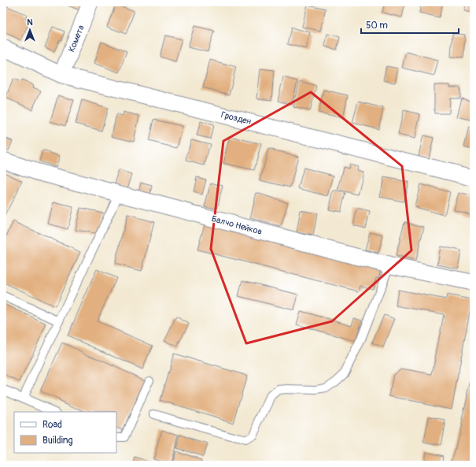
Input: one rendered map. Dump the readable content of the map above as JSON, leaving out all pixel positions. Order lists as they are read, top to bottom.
{
  "streets": {
    "street": ["Комета", "Грозден", "Балчо Нейков"]
  },
  "crossings": [
    ["Комета", "Грозден"]
  ],
  "legend": ["Road", "Building"],
  "scale_bar": "50 m",
  "north": "top"
}
